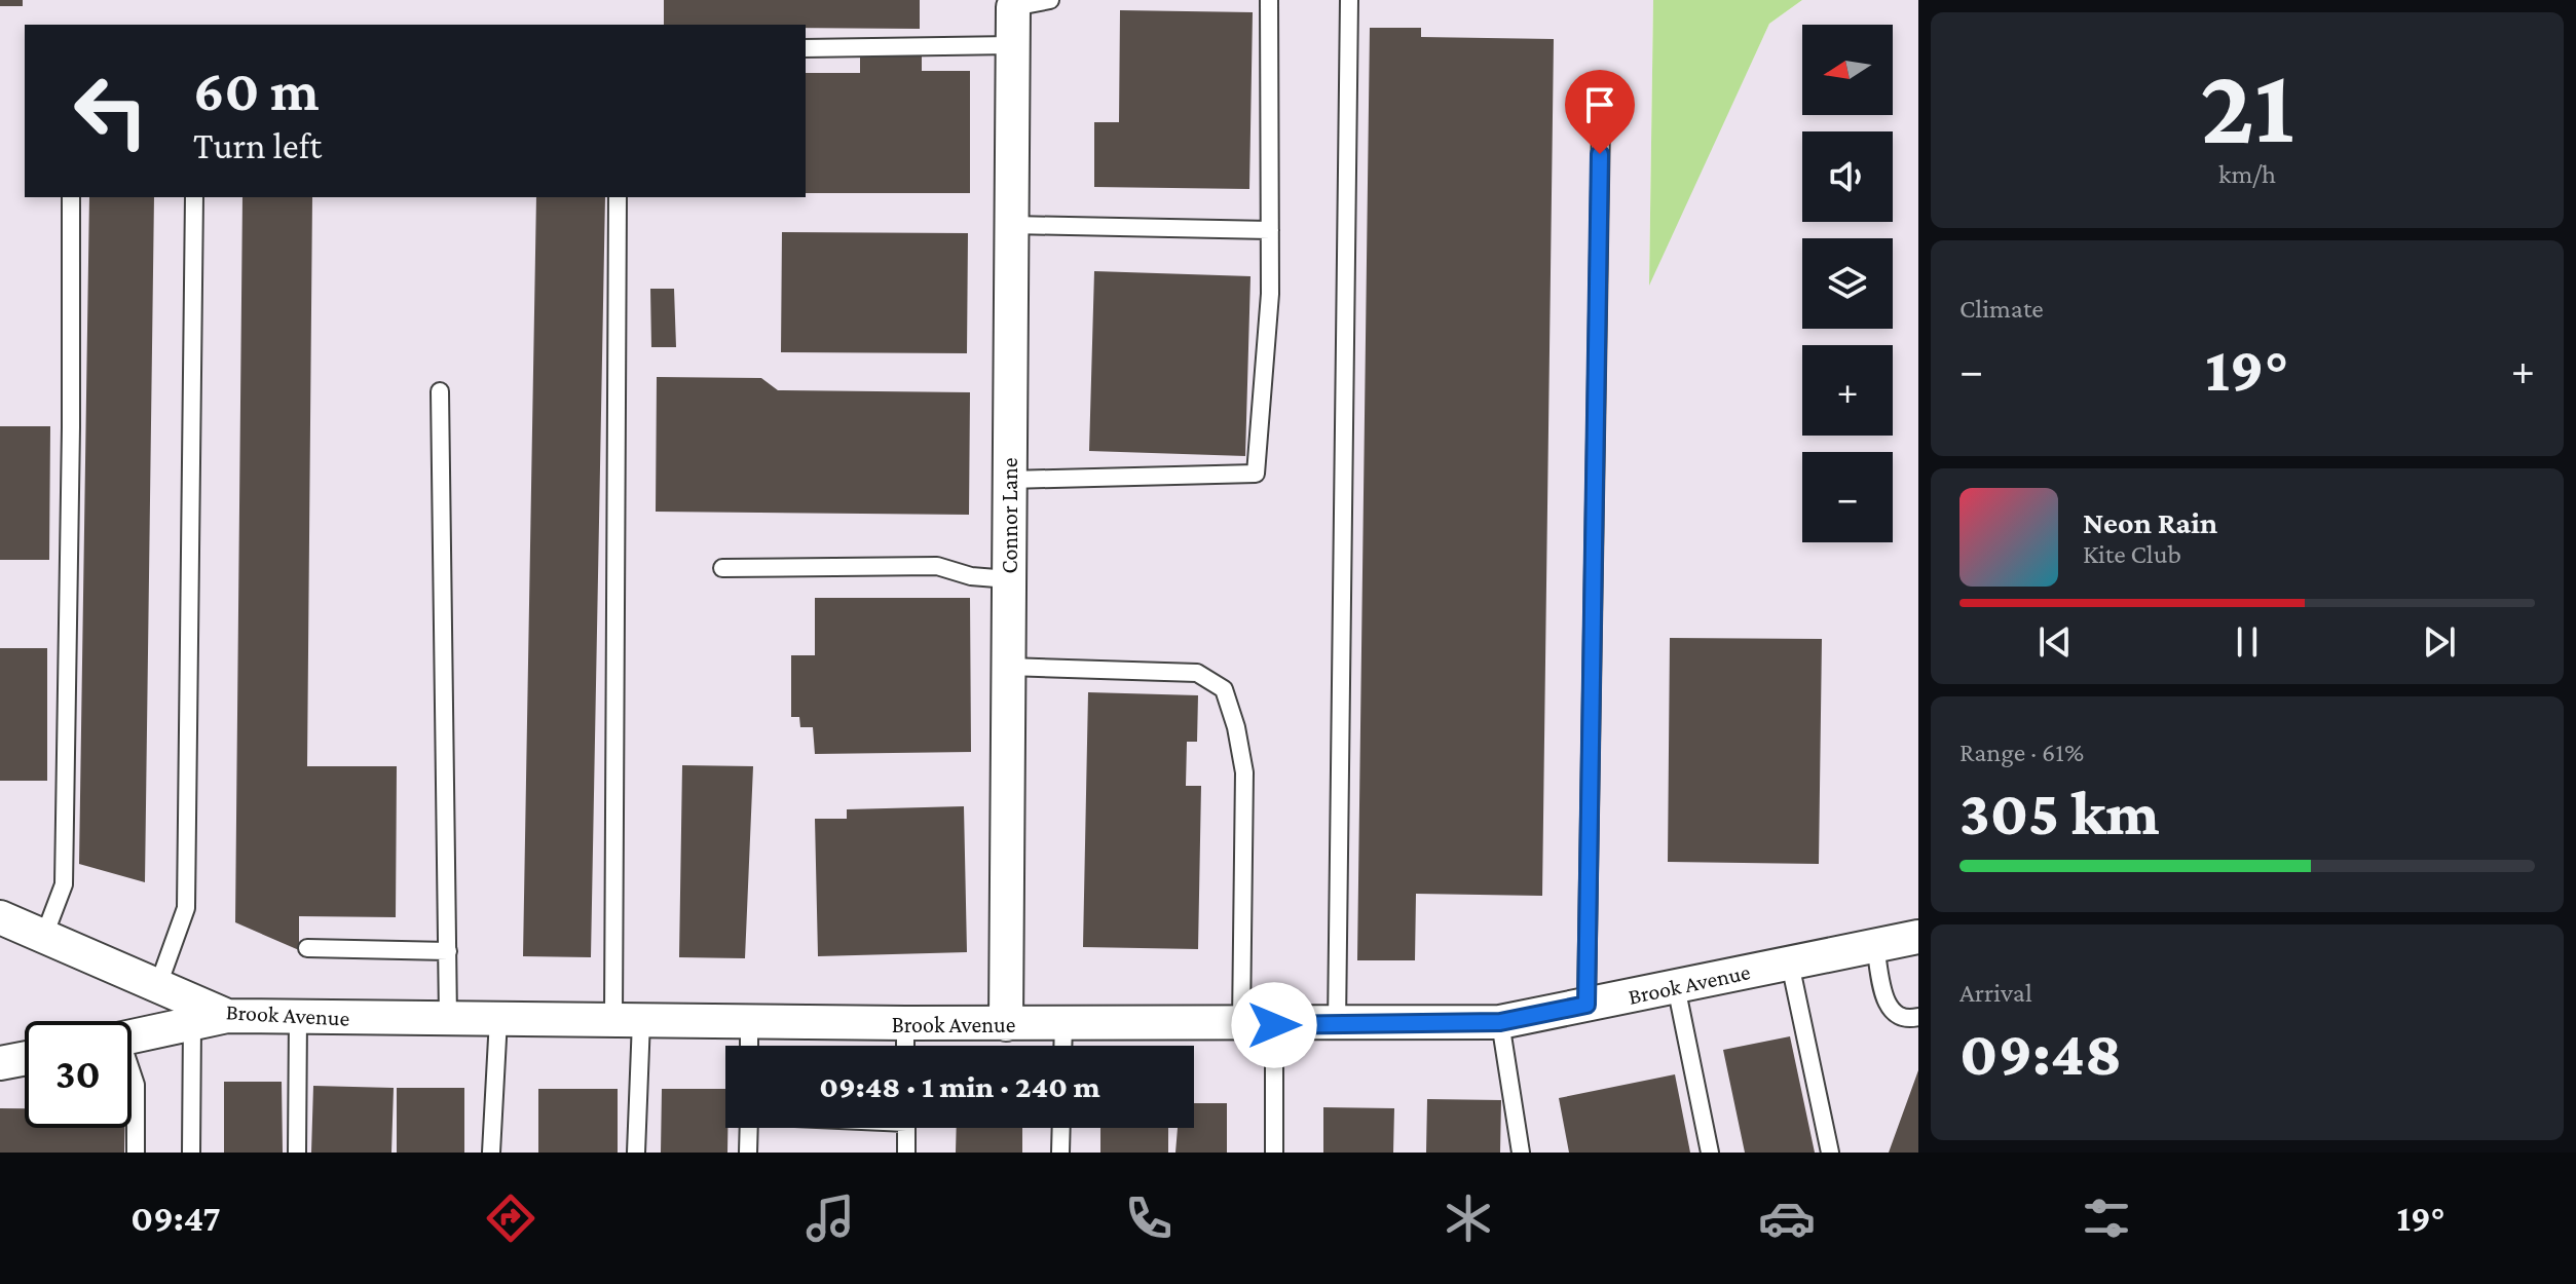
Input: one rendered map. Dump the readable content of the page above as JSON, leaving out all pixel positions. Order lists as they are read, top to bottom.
{
  "streets": {
    "street": ["Connor Lane", "Brook Avenue"]
  },
  "crossings": [
    ["Connor Lane", "Brook Avenue"]
  ],
  "north": "left",
  "page": {
    "tile": [
      ["21", "km/h"],
      "Climate",
      ["Range · 61%", "305 km"],
      ["Arrival", "09:48"]
    ],
    "map_buttons": ["+", "−"],
    "turn": ["60 m", "Turn left"],
    "heat": ["−", "19°", "+"],
    "song": ["Neon Rain", "Kite Club"],
    "limit": "30",
    "trip": "09:48 · 1 min · 240 m",
    "tabs": ["09:47", "19°"]
  }
}
